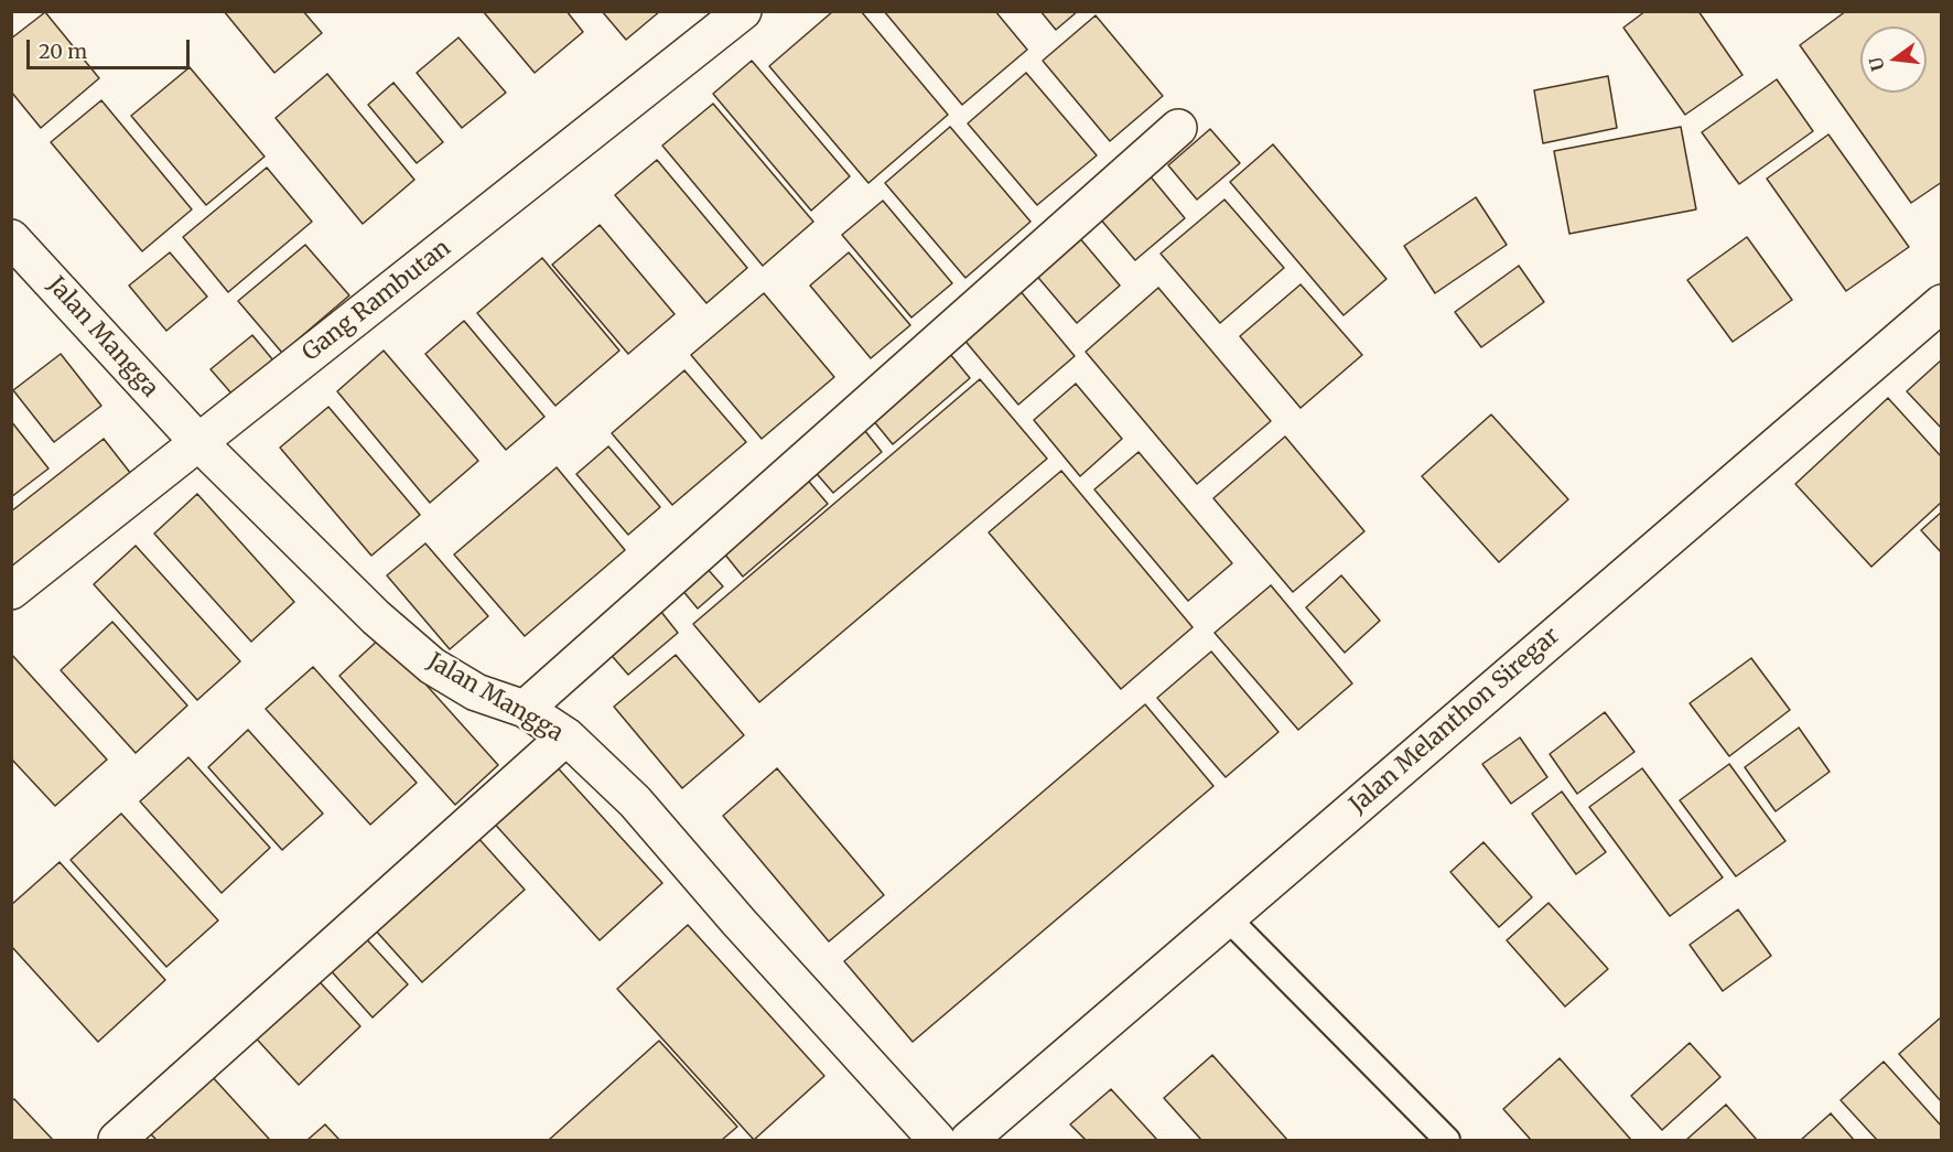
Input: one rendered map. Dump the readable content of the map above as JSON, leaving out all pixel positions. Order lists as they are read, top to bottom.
{
  "streets": {
    "street": ["Gang Rambutan", "Jalan Mangga", "Jalan Melanthon Siregar"]
  },
  "crossings": [
    ["Gang Rambutan", "Jalan Mangga"]
  ],
  "scale_bar": "20 m",
  "north": "left"
}
